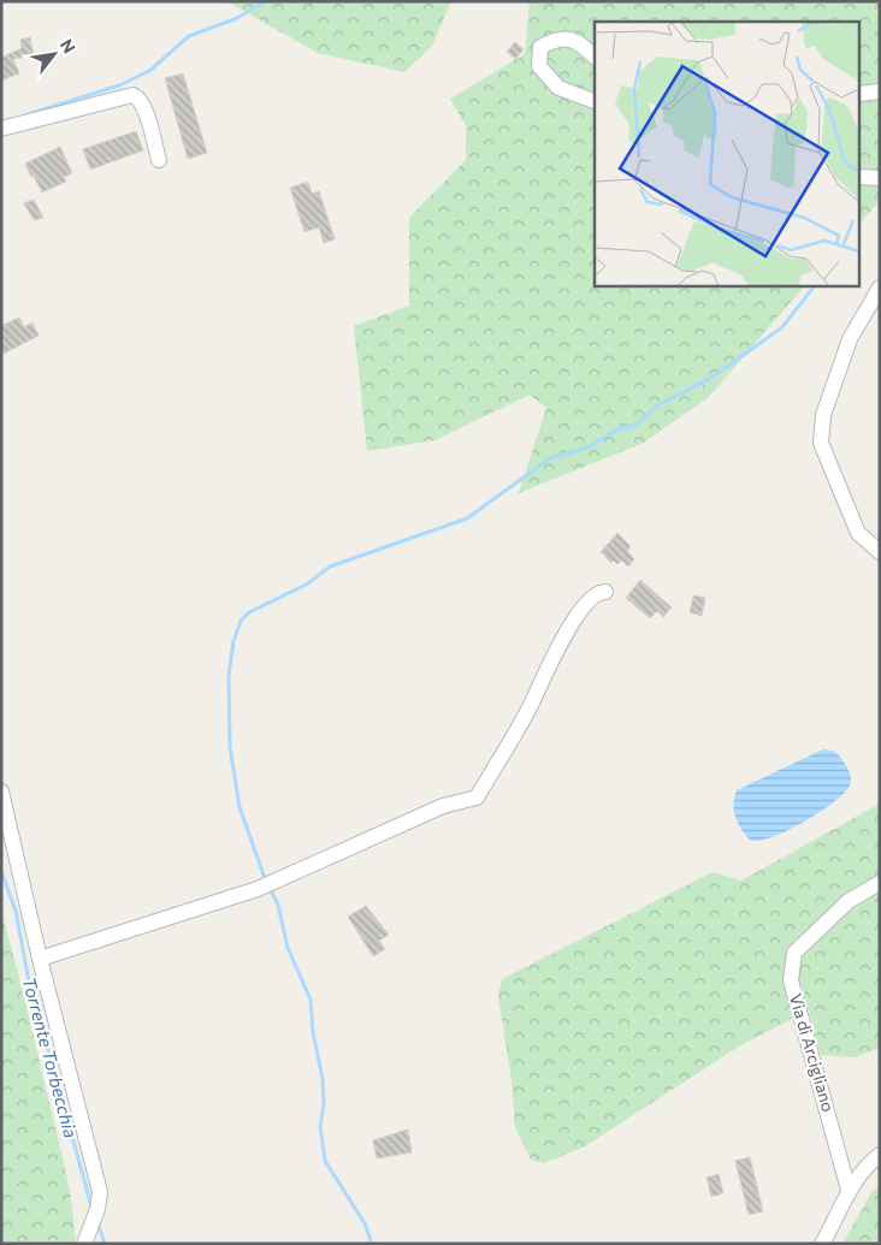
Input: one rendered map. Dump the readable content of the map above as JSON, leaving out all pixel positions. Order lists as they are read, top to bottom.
{
  "streets": {
    "street": ["Via di Arcigliano"]
  },
  "water": ["Torrente Torbecchia"],
  "north": "top right"
}
